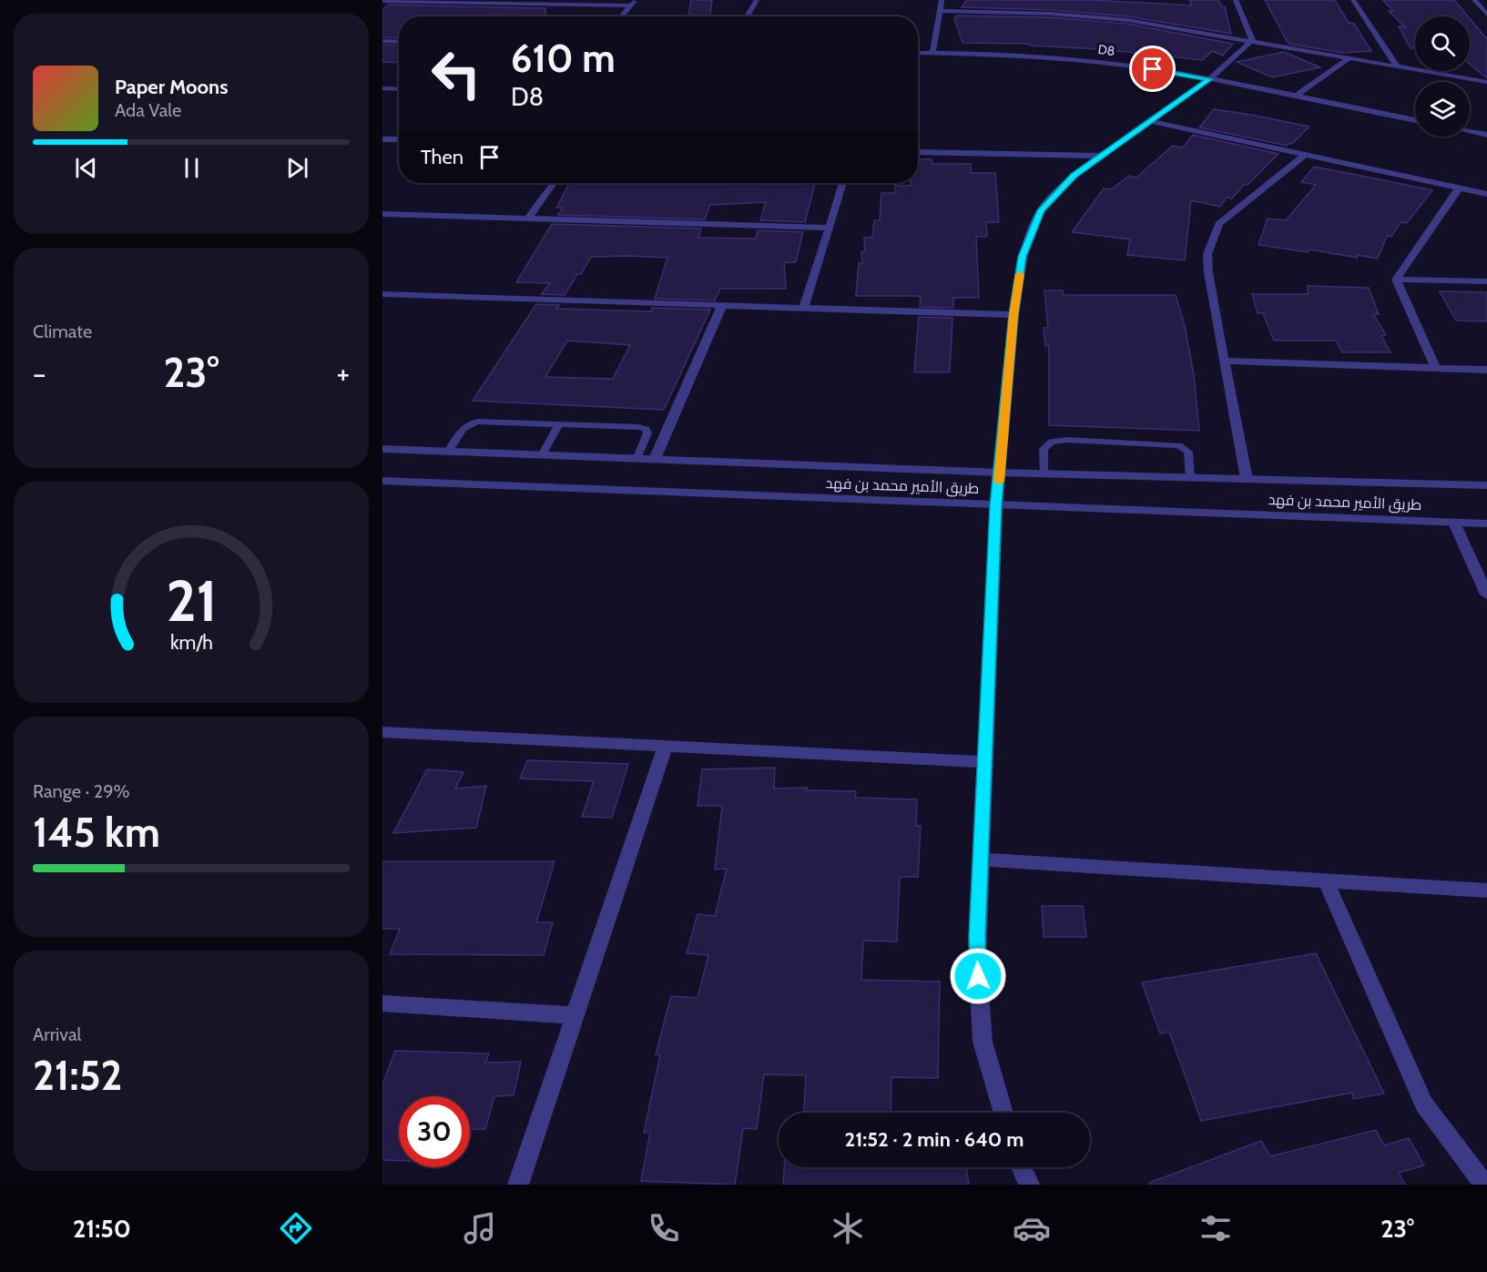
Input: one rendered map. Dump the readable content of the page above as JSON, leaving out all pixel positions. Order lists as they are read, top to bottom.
{
  "streets": {
    "street": ["D8", "طريق الأمير محمد بن فهد"]
  },
  "page": {
    "turn": ["610 m", "D8"],
    "song": ["Paper Moons", "Ada Vale"],
    "then": "Then",
    "tile": [
      "Climate",
      ["Range · 29%", "145 km"],
      ["Arrival", "21:52"]
    ],
    "heat": ["−", "23°", "+"],
    "limit": "30",
    "trip": "21:52 · 2 min · 640 m",
    "tabs": ["21:50", "23°"],
    "gauge": ["21", "km/h"]
  }
}
